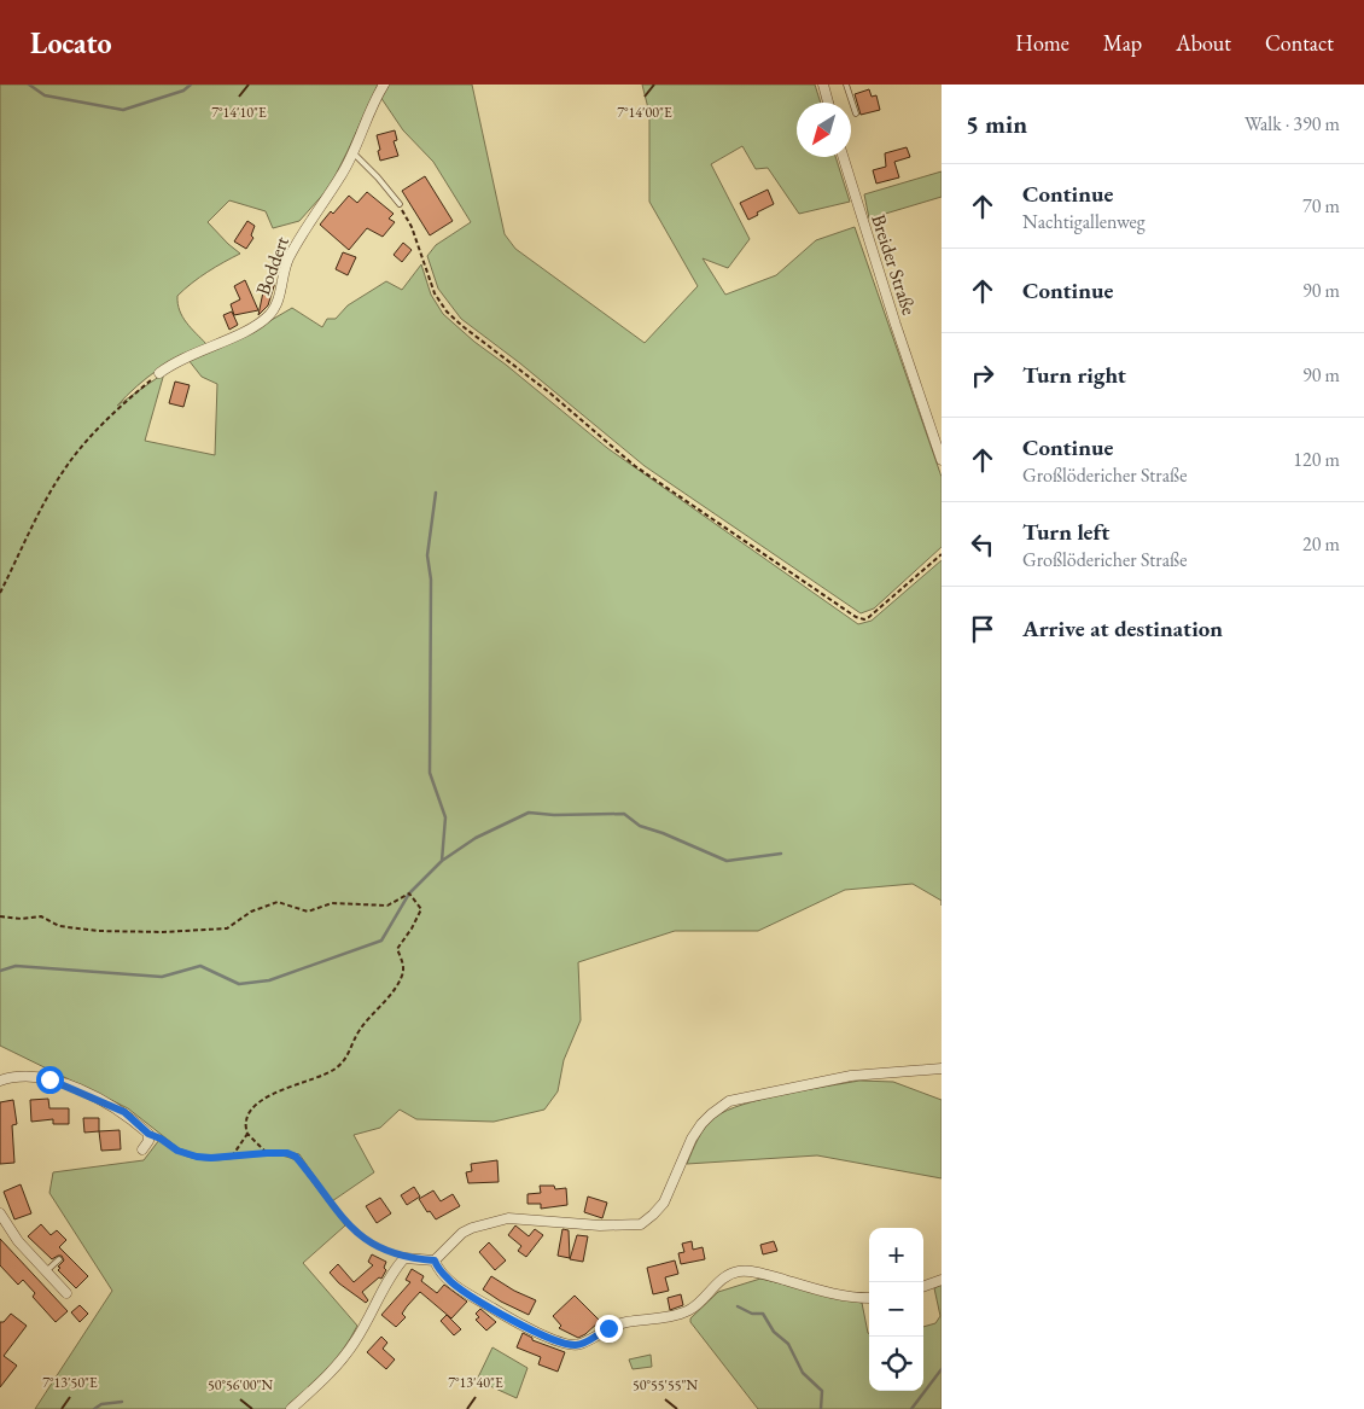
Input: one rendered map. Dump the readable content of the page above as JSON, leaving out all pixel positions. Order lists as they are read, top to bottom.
{
  "streets": {
    "street": ["Breider Straße", "Boddert"]
  },
  "north": "bottom left",
  "page": {
    "header": "Locato",
    "nav": [
      "Home",
      "Map",
      "About",
      "Contact"
    ],
    "heading": ["5 min", "Walk · 390 m"],
    "list": [
      ["Continue", "Nachtigallenweg", "70 m"],
      ["Continue", "90 m"],
      ["Turn right", "90 m"],
      ["Continue", "Großlödericher Straße", "120 m"],
      ["Turn left", "Großlödericher Straße", "20 m"],
      "Arrive at destination"
    ],
    "map_buttons": ["+", "−"]
  },
  "coordinates": [
    "7°14'10\"E",
    "7°14'00\"E",
    "7°13'50\"E",
    "7°13'40\"E",
    "50°56'00\"N",
    "50°55'55\"N"
  ]
}
